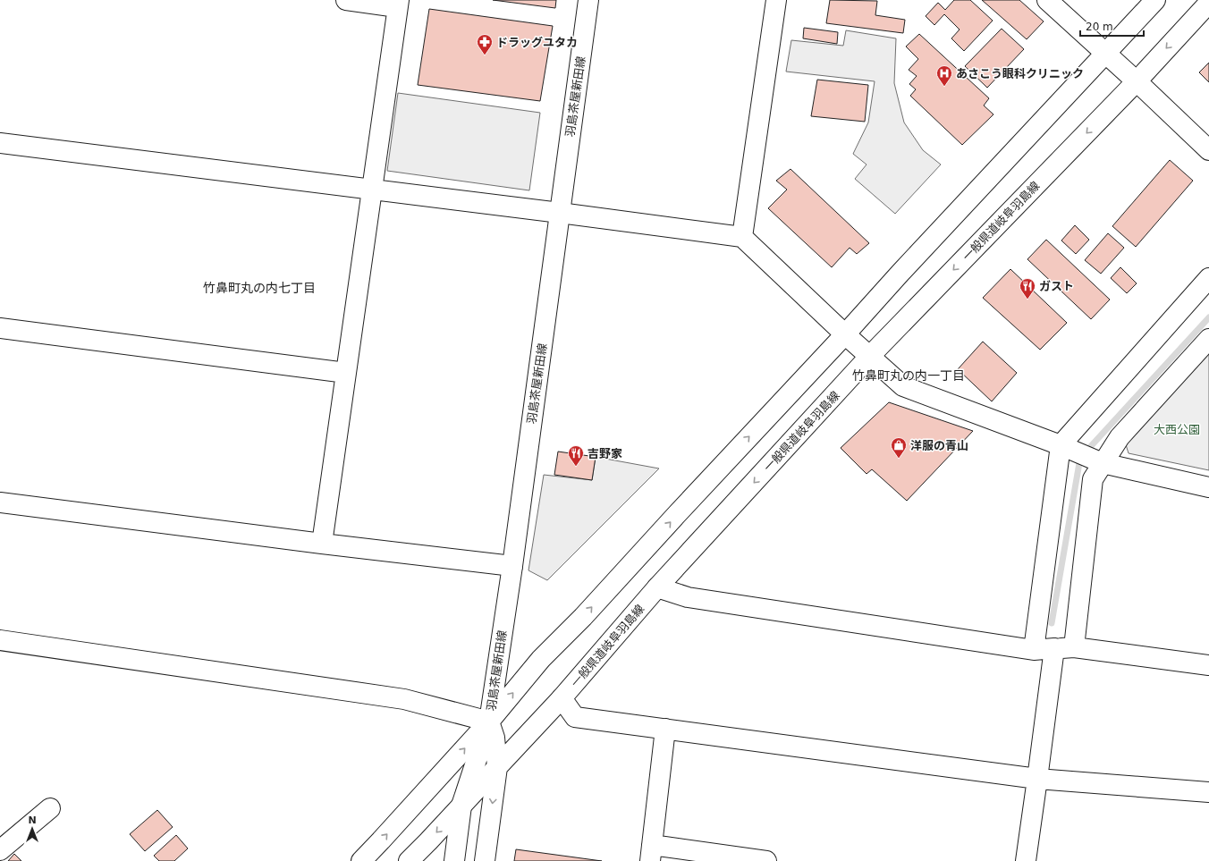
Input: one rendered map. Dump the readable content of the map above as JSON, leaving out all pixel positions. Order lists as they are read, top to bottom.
{
  "streets": {
    "street": ["羽島茶屋新田線", "一般県道岐阜羽島線"]
  },
  "crossings": [
    ["羽島茶屋新田線", "一般県道岐阜羽島線"]
  ],
  "districts": ["竹鼻町丸の内七丁目", "竹鼻町丸の内一丁目"],
  "parks": ["大西公園"],
  "places": {
    "pharmacy": ["ドラッグユタカ"],
    "hospital": ["あさこう眼科クリニック"],
    "restaurant": ["ガスト", "吉野家"],
    "shop": ["洋服の青山"]
  },
  "scale_bar": "20 m",
  "north": "top"
}
